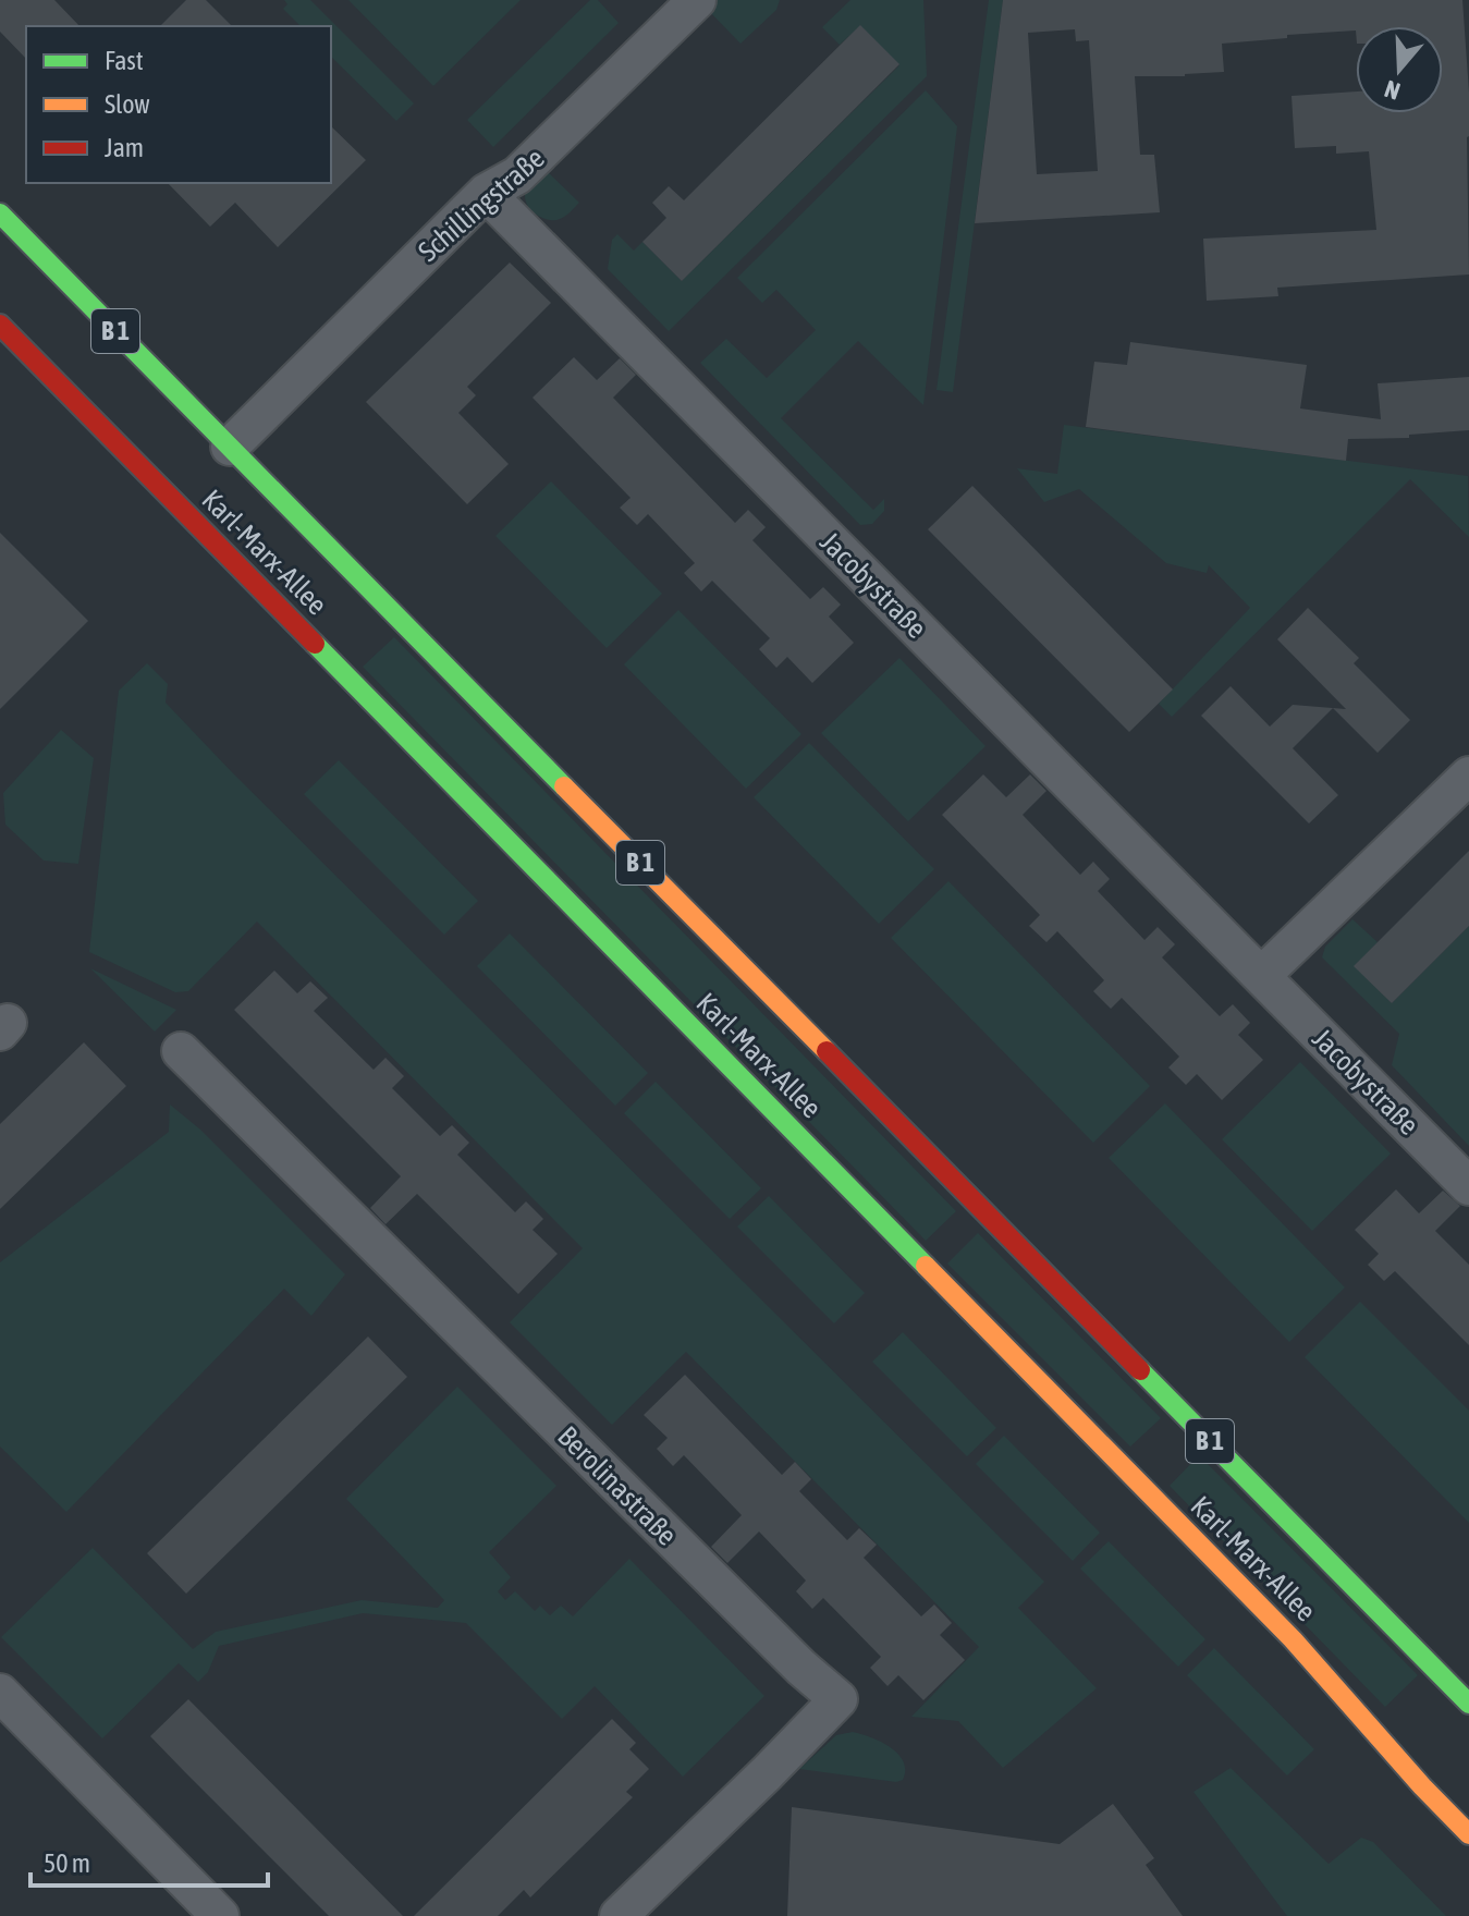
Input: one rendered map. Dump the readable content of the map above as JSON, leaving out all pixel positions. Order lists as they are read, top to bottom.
{
  "streets": {
    "main road": ["B 1", "Karl-Marx-Allee"],
    "street": ["Schillingstraße", "Jacobystraße", "Berolinastraße"]
  },
  "crossings": [
    ["Schillingstraße", "Karl-Marx-Allee"],
    ["Schillingstraße", "Jacobystraße"]
  ],
  "legend": ["Fast", "Slow", "Jam"],
  "scale_bar": "50 m",
  "north": "bottom"
}
